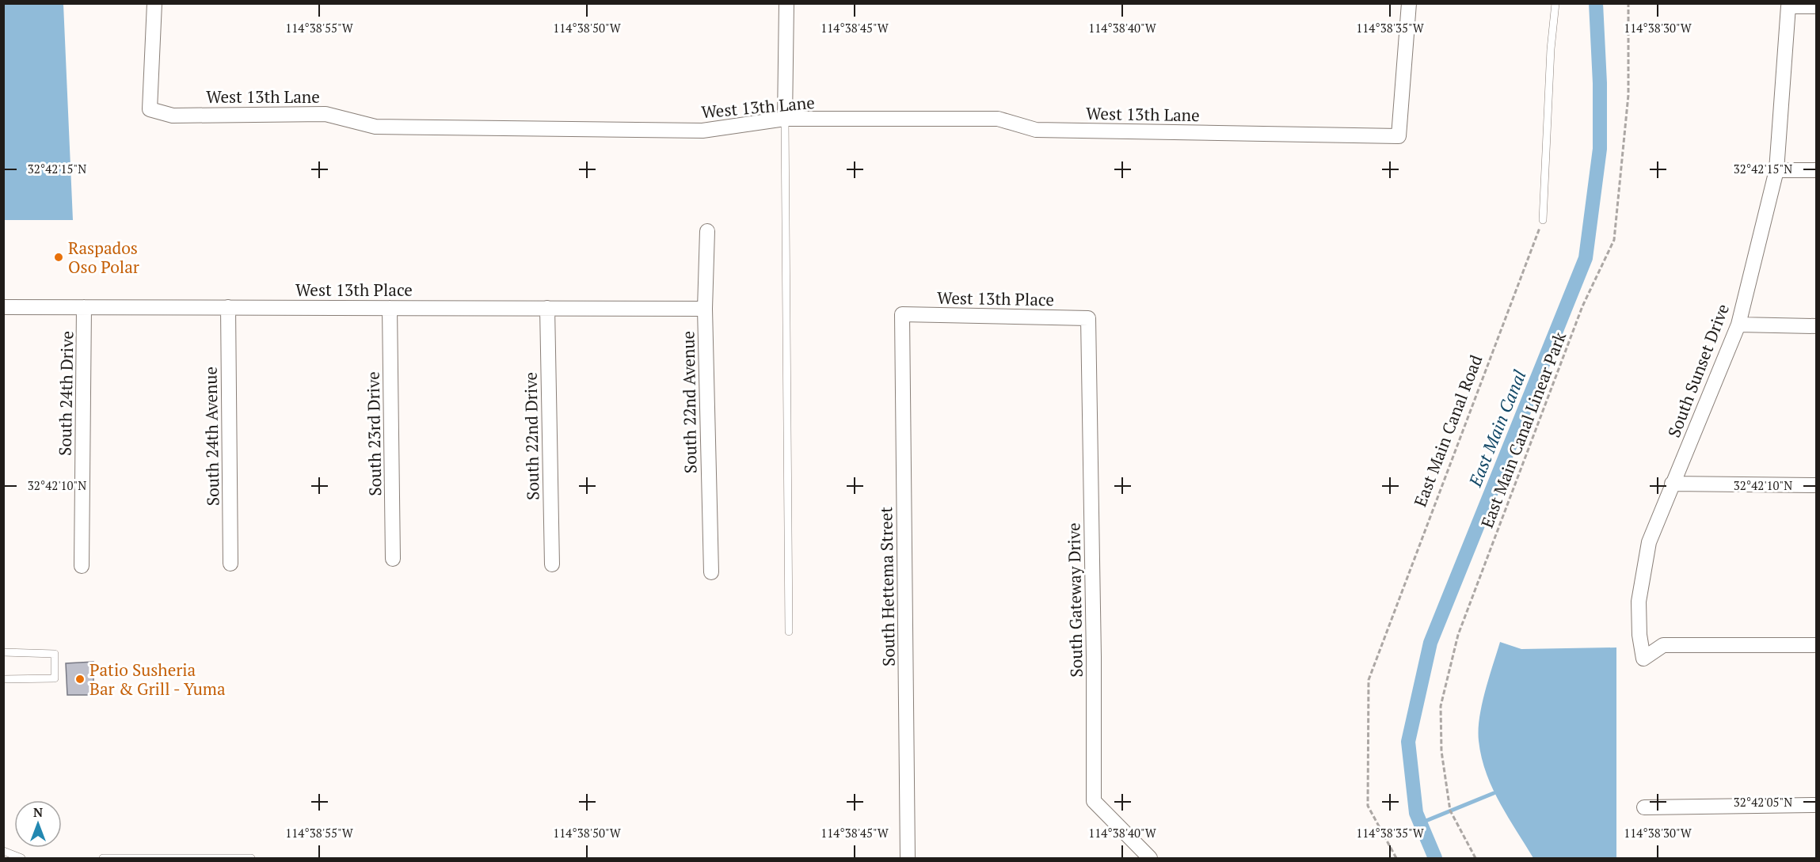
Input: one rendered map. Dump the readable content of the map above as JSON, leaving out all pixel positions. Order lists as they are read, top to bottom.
{
  "streets": {
    "street": [
      "West 13th Lane",
      "West 13th Place",
      "South Sunset Drive",
      "South 24th Drive",
      "South 22nd Avenue",
      "South 23rd Drive",
      "South 24th Avenue",
      "South 22nd Drive",
      "South Hettema Street",
      "South Gateway Drive"
    ],
    "path": ["East Main Canal Linear Park", "East Main Canal Road"]
  },
  "crossings": [
    ["West 13th Place", "South 24th Drive"],
    ["West 13th Place", "South 22nd Avenue"],
    ["West 13th Place", "South 23rd Drive"],
    ["West 13th Place", "South 24th Avenue"],
    ["West 13th Place", "South 22nd Drive"],
    ["West 13th Place", "South Hettema Street"],
    ["West 13th Place", "South Gateway Drive"]
  ],
  "water": ["East Main Canal"],
  "places": ["Raspados Oso Polar", "Patio Susheria Bar & Grill - Yuma"],
  "north": "top",
  "coordinates": [
    "114°38'55\"W",
    "114°38'50\"W",
    "114°38'45\"W",
    "114°38'40\"W",
    "114°38'35\"W",
    "114°38'30\"W",
    "32°42'15\"N",
    "32°42'10\"N",
    "32°42'05\"N"
  ]
}
